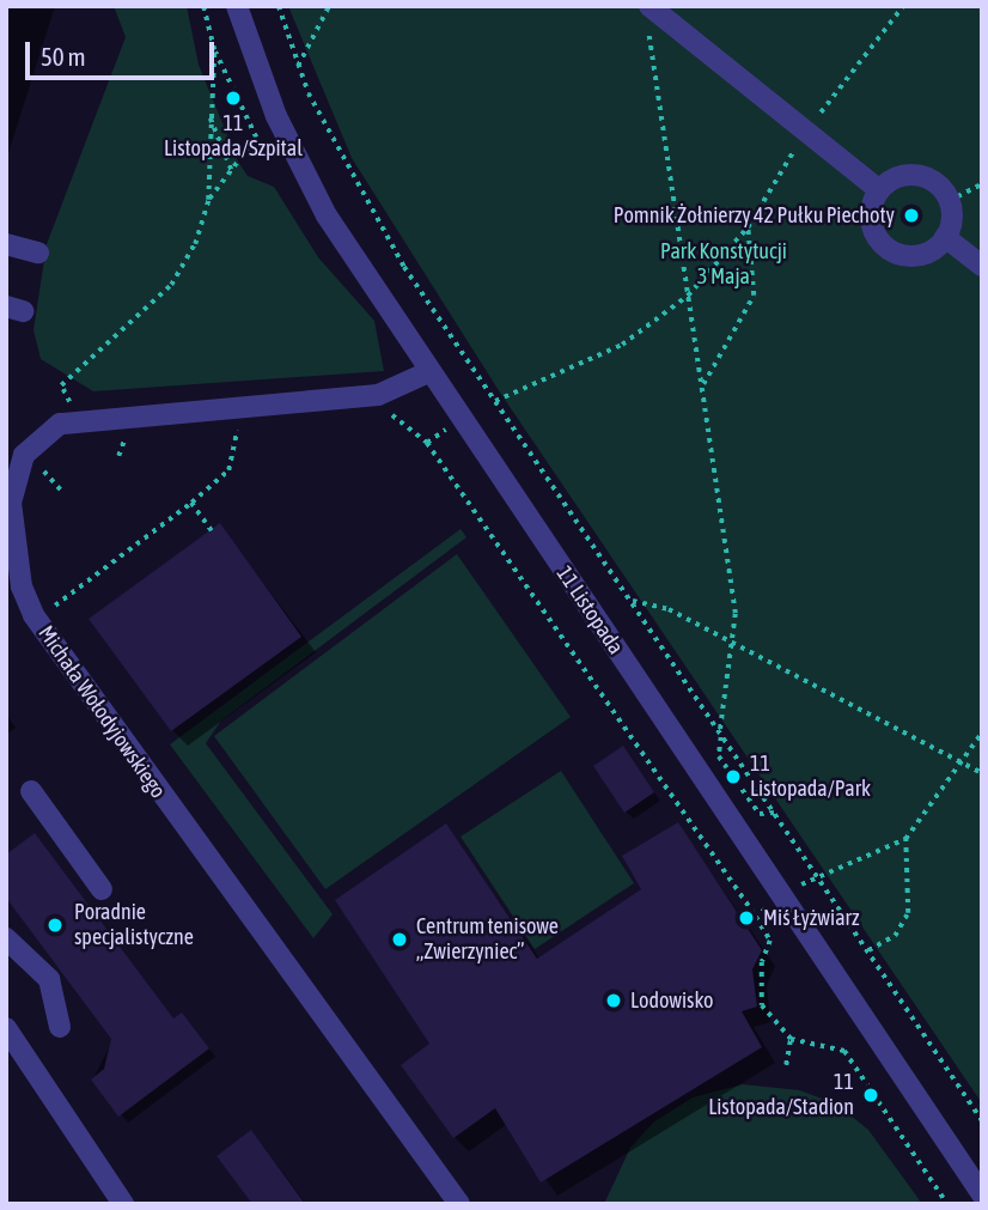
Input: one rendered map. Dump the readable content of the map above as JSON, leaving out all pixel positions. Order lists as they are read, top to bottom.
{
  "streets": {
    "street": ["11 Listopada", "Michała Wołodyjowskiego"]
  },
  "crossings": [
    ["11 Listopada", "Michała Wołodyjowskiego"]
  ],
  "parks": ["Park Konstytucji 3 Maja"],
  "places": [
    "11 Listopada/Szpital",
    "Pomnik Żołnierzy 42 Pułku Piechoty",
    "11 Listopada/Park",
    "Miś Łyżwiarz",
    "Poradnie specjalistyczne",
    "Centrum tenisowe „Zwierzyniec”",
    "Lodowisko",
    "11 Listopada/Stadion"
  ],
  "scale_bar": "50 m"
}
